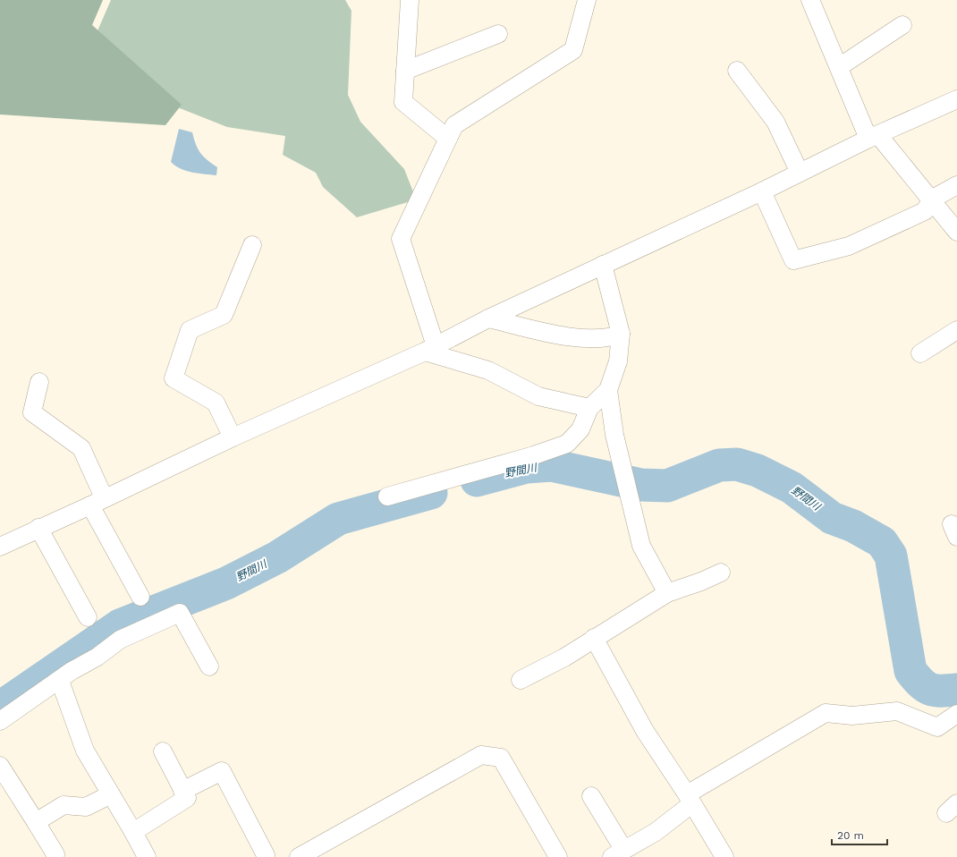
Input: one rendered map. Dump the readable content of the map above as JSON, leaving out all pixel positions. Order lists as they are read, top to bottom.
{
  "water": ["野間川"],
  "scale_bar": "20 m"
}
